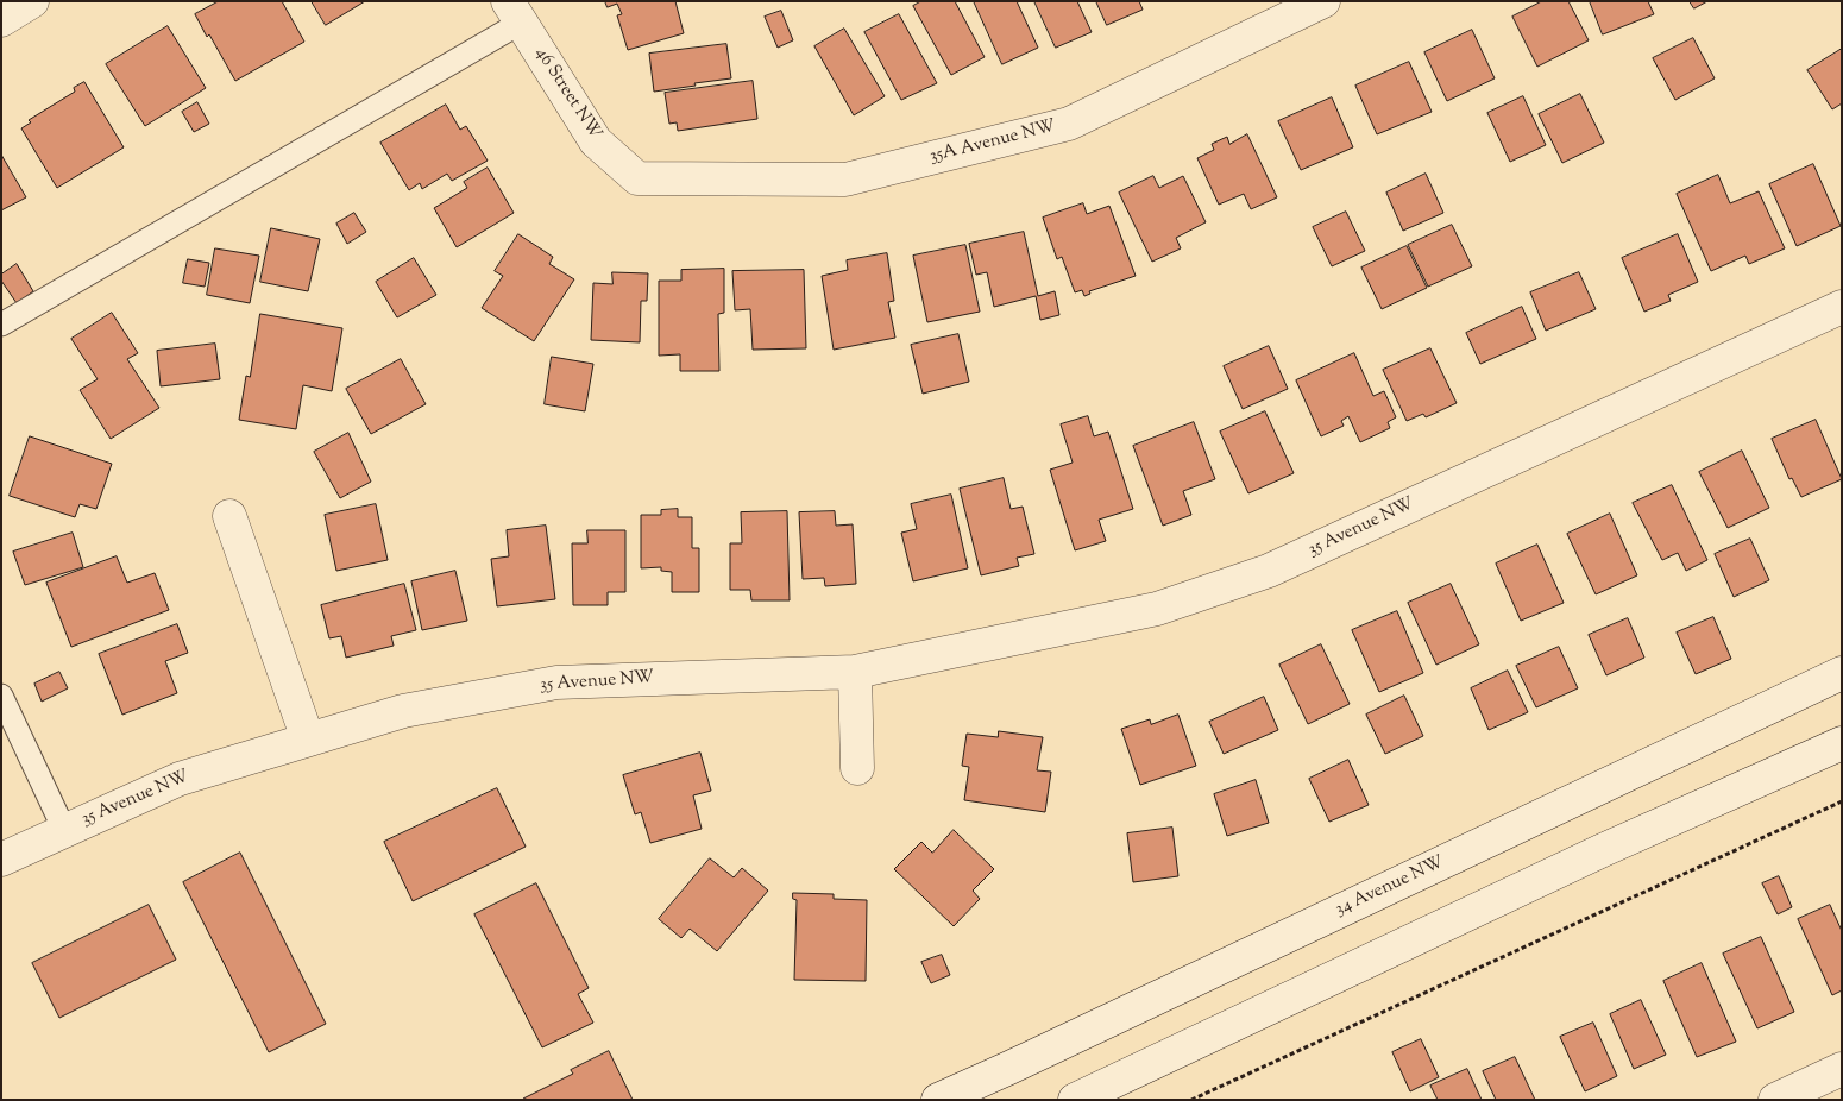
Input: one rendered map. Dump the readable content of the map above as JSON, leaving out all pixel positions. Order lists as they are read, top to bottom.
{
  "streets": {
    "street": [
      "46 Street NW",
      "35A Avenue NW",
      "35 Avenue NW",
      "34 Avenue NW"
    ]
  },
  "crossings": [
    ["46 Street NW", "35A Avenue NW"]
  ]
}
